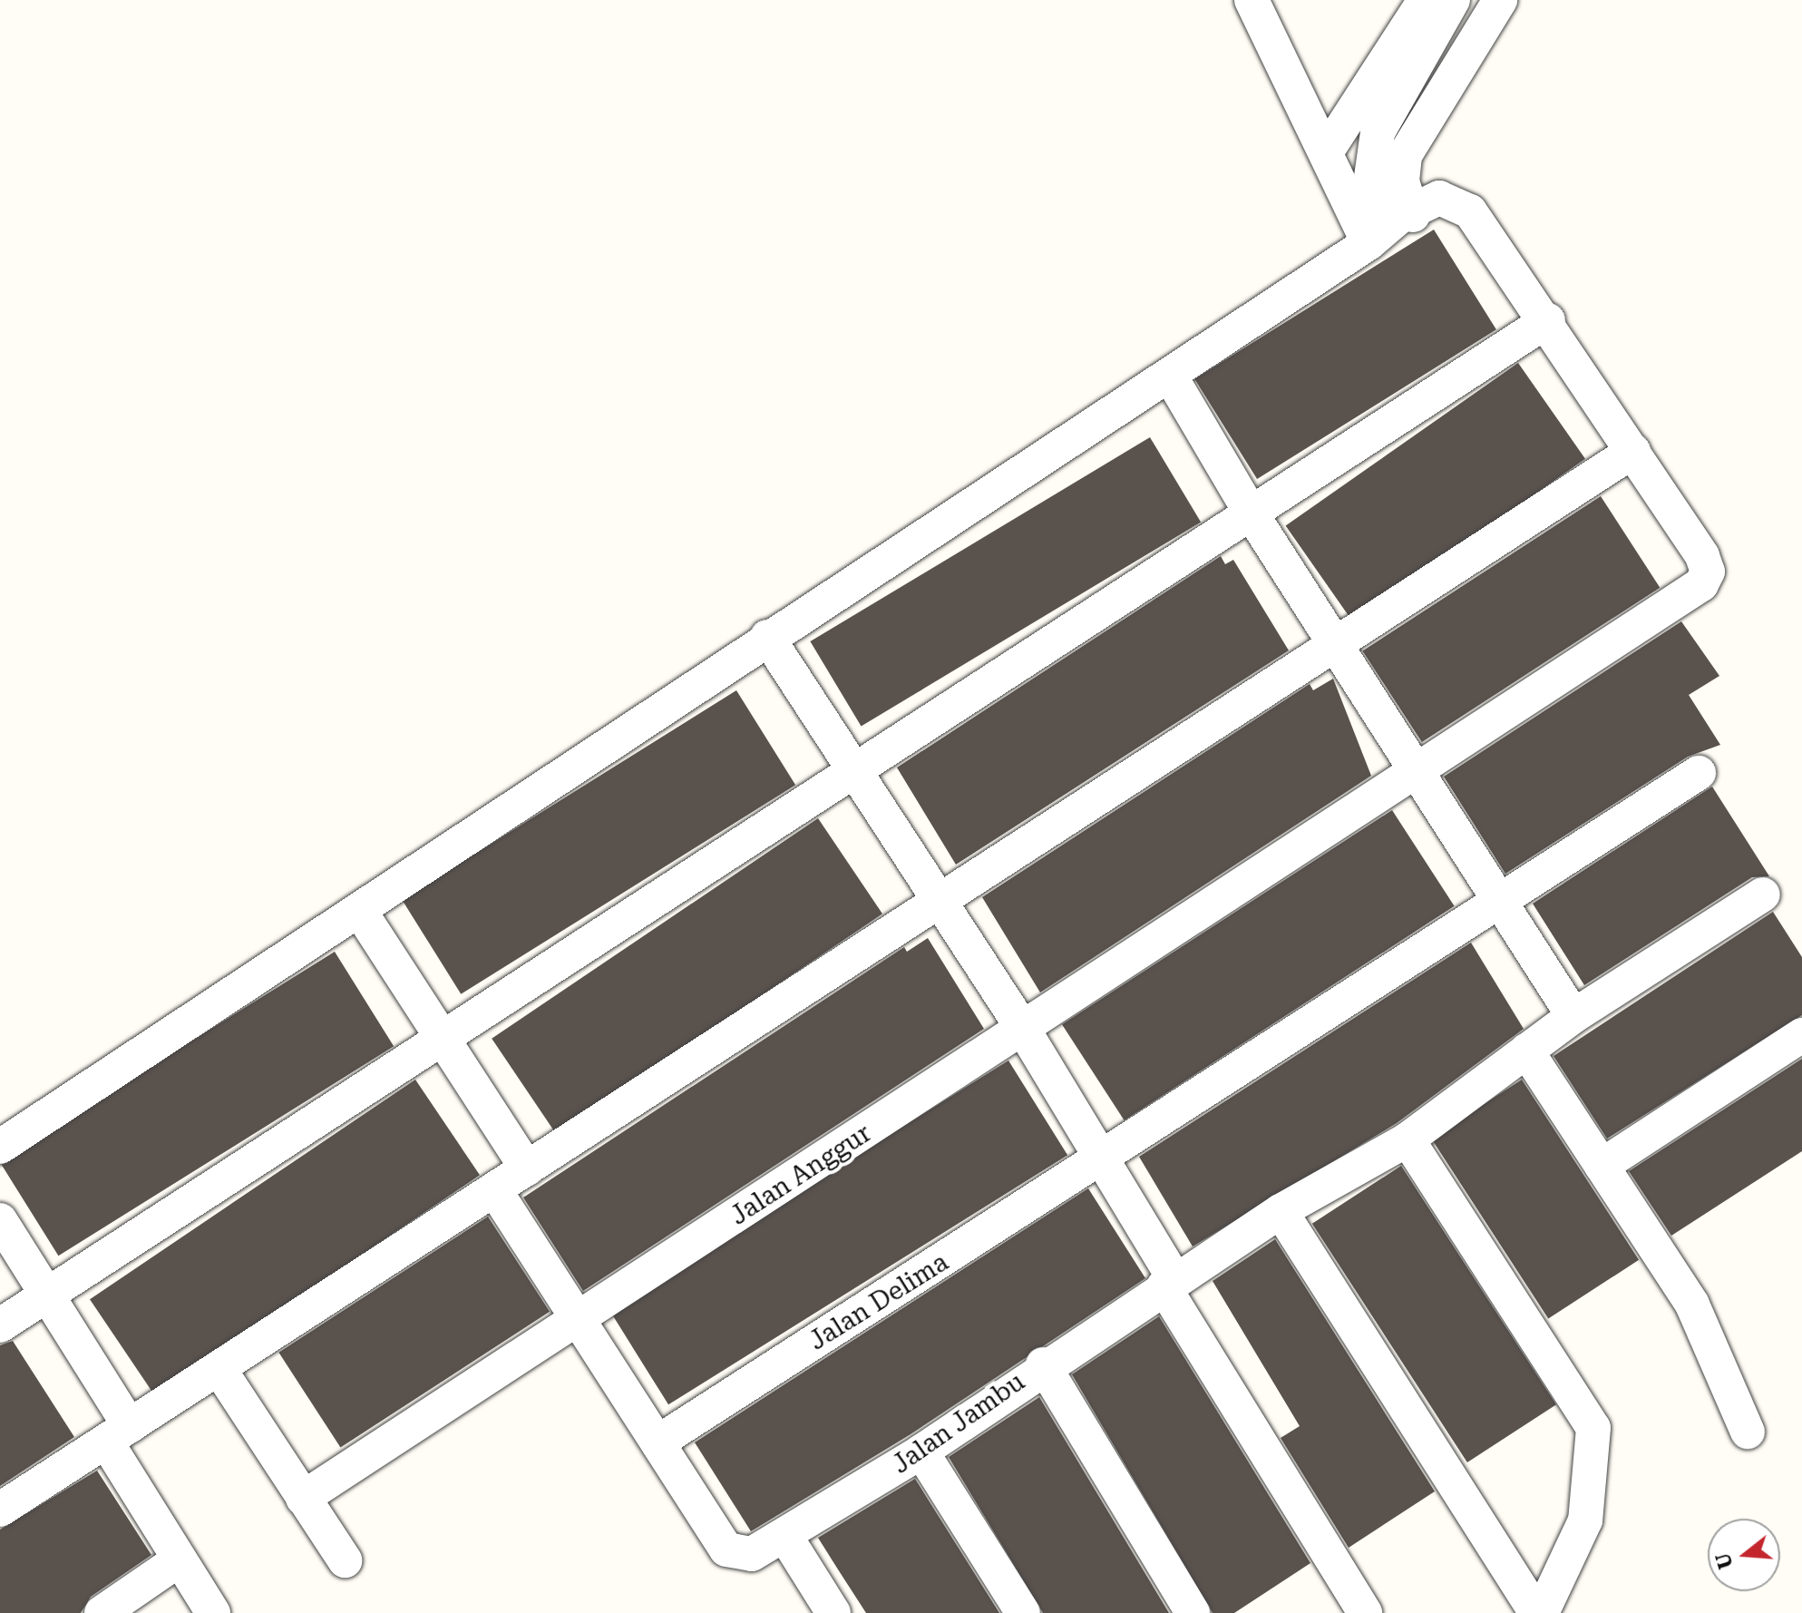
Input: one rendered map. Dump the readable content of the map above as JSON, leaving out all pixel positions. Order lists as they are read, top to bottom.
{
  "streets": {
    "street": ["Jalan Anggur", "Jalan Delima", "Jalan Jambu"]
  },
  "crossings": [
    ["Jalan Delima", "Jalan Jambu"]
  ],
  "north": "left"
}
